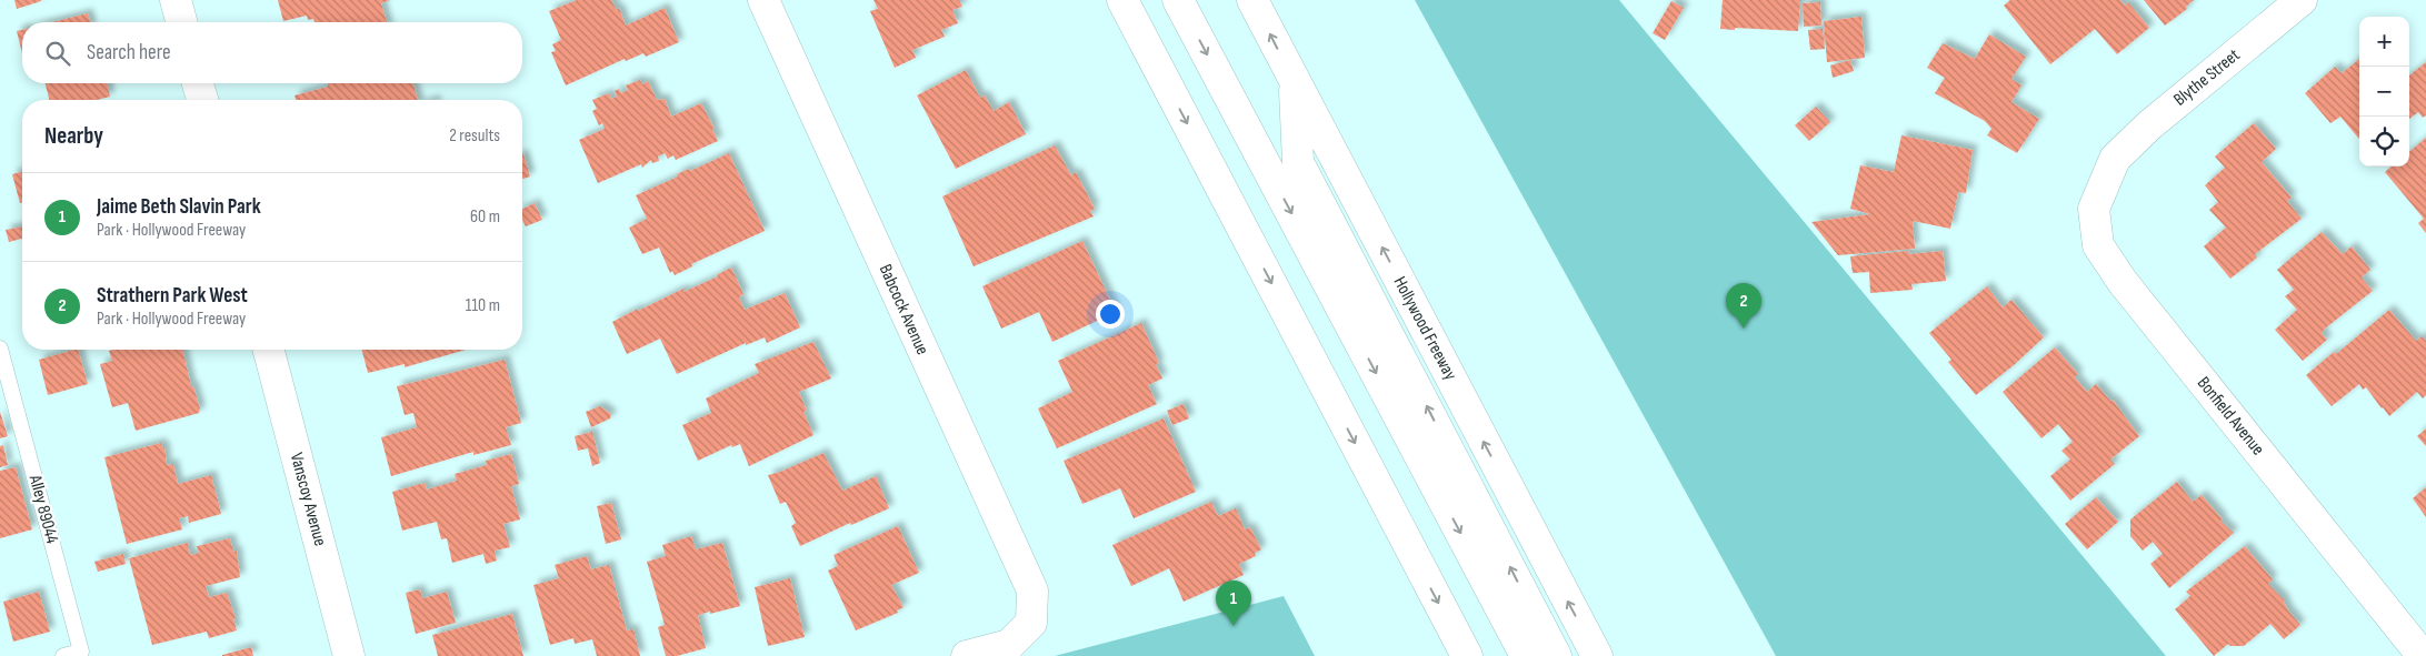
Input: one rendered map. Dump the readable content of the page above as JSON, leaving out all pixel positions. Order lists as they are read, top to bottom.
{
  "streets": {
    "main road": [
      "Blythe Street",
      "Babcock Avenue",
      "Hollywood Freeway",
      "Bonfield Avenue",
      "Vanscoy Avenue"
    ],
    "lane": ["Alley 89044"]
  },
  "crossings": [
    ["Blythe Street", "Bonfield Avenue"]
  ],
  "page": {
    "map_buttons": ["+", "−"],
    "search": "Search here",
    "heading": ["Nearby", "2 results"],
    "list": [
      {
        "mark": "1",
        "name": "Jaime Beth Slavin Park",
        "note": "Park · Hollywood Freeway",
        "value": "60 m"
      },
      {
        "mark": "2",
        "name": "Strathern Park West",
        "note": "Park · Hollywood Freeway",
        "value": "110 m"
      }
    ],
    "pins": ["2", "1"]
  }
}
